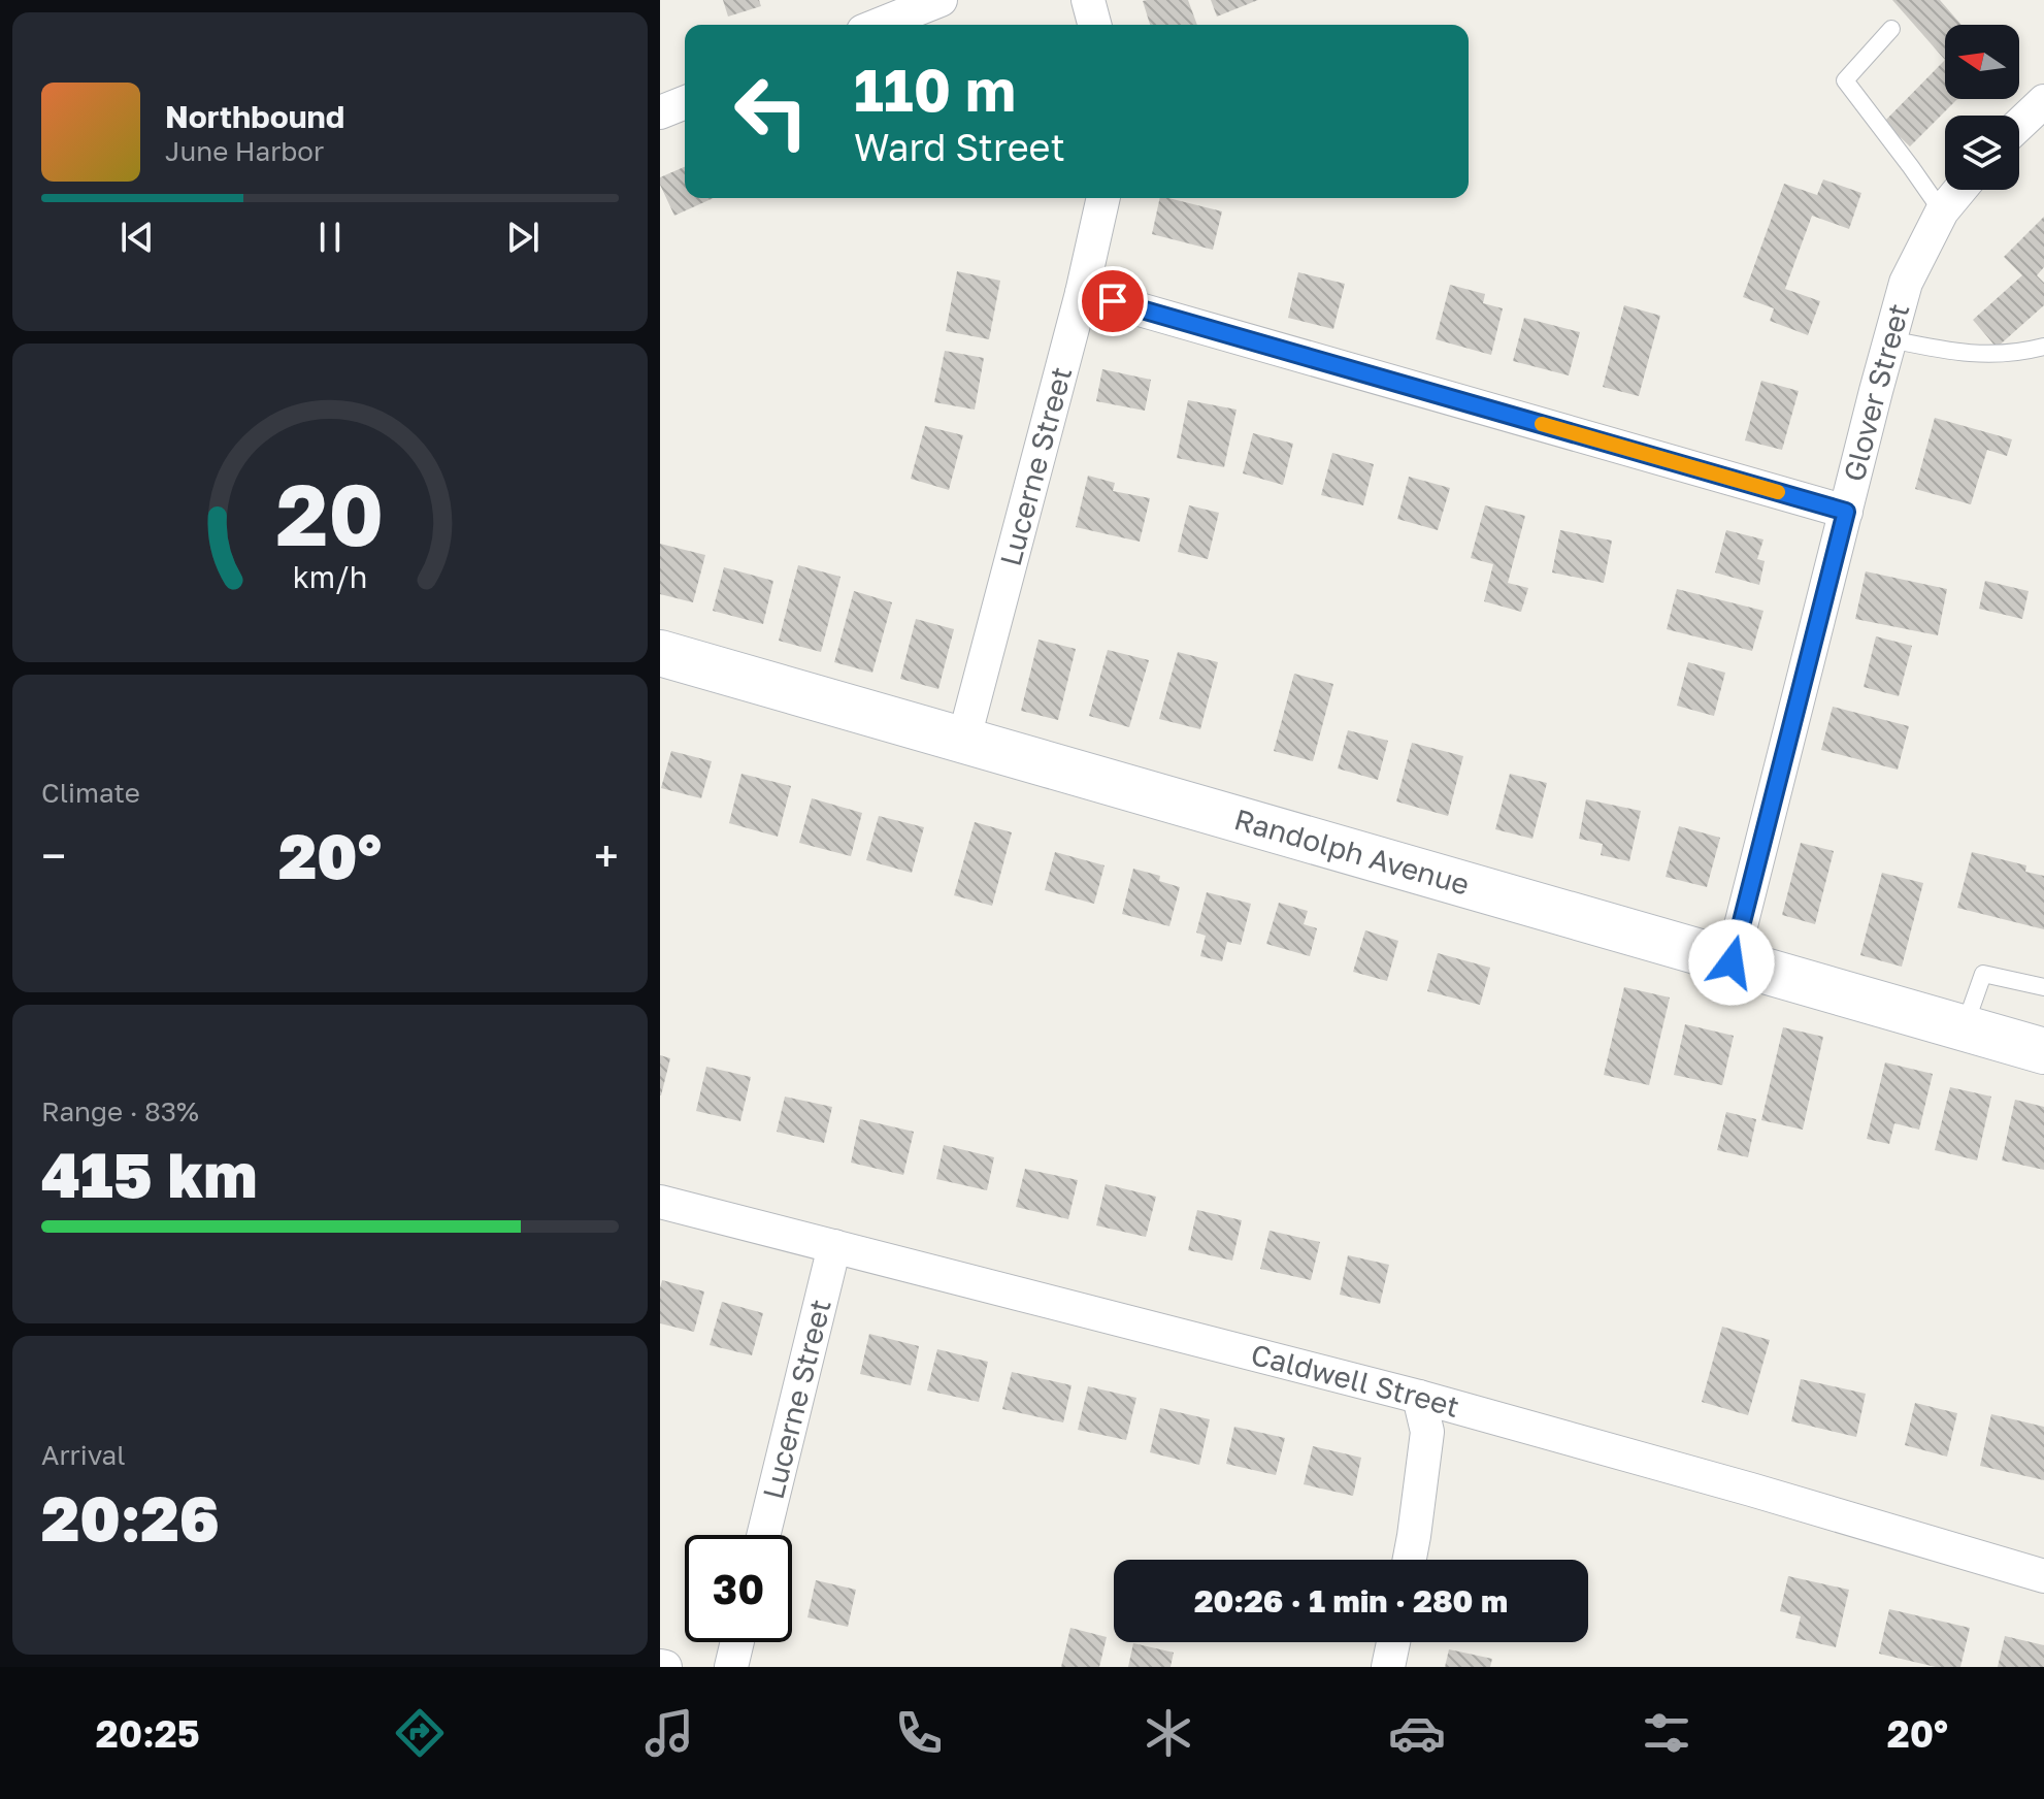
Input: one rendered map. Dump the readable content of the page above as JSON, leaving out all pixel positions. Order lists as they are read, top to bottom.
{
  "streets": {
    "street": [
      "Glover Street",
      "Lucerne Street",
      "Randolph Avenue",
      "Caldwell Street"
    ]
  },
  "crossings": [
    ["Glover Street", "Randolph Avenue"],
    ["Lucerne Street", "Randolph Avenue"],
    ["Lucerne Street", "Caldwell Street"]
  ],
  "north": "left",
  "page": {
    "turn": ["110 m", "Ward Street"],
    "song": ["Northbound", "June Harbor"],
    "tile": [
      "Climate",
      ["Range · 83%", "415 km"],
      ["Arrival", "20:26"]
    ],
    "heat": ["−", "20°", "+"],
    "limit": "30",
    "trip": "20:26 · 1 min · 280 m",
    "tabs": ["20:25", "20°"],
    "gauge": ["20", "km/h"]
  }
}
